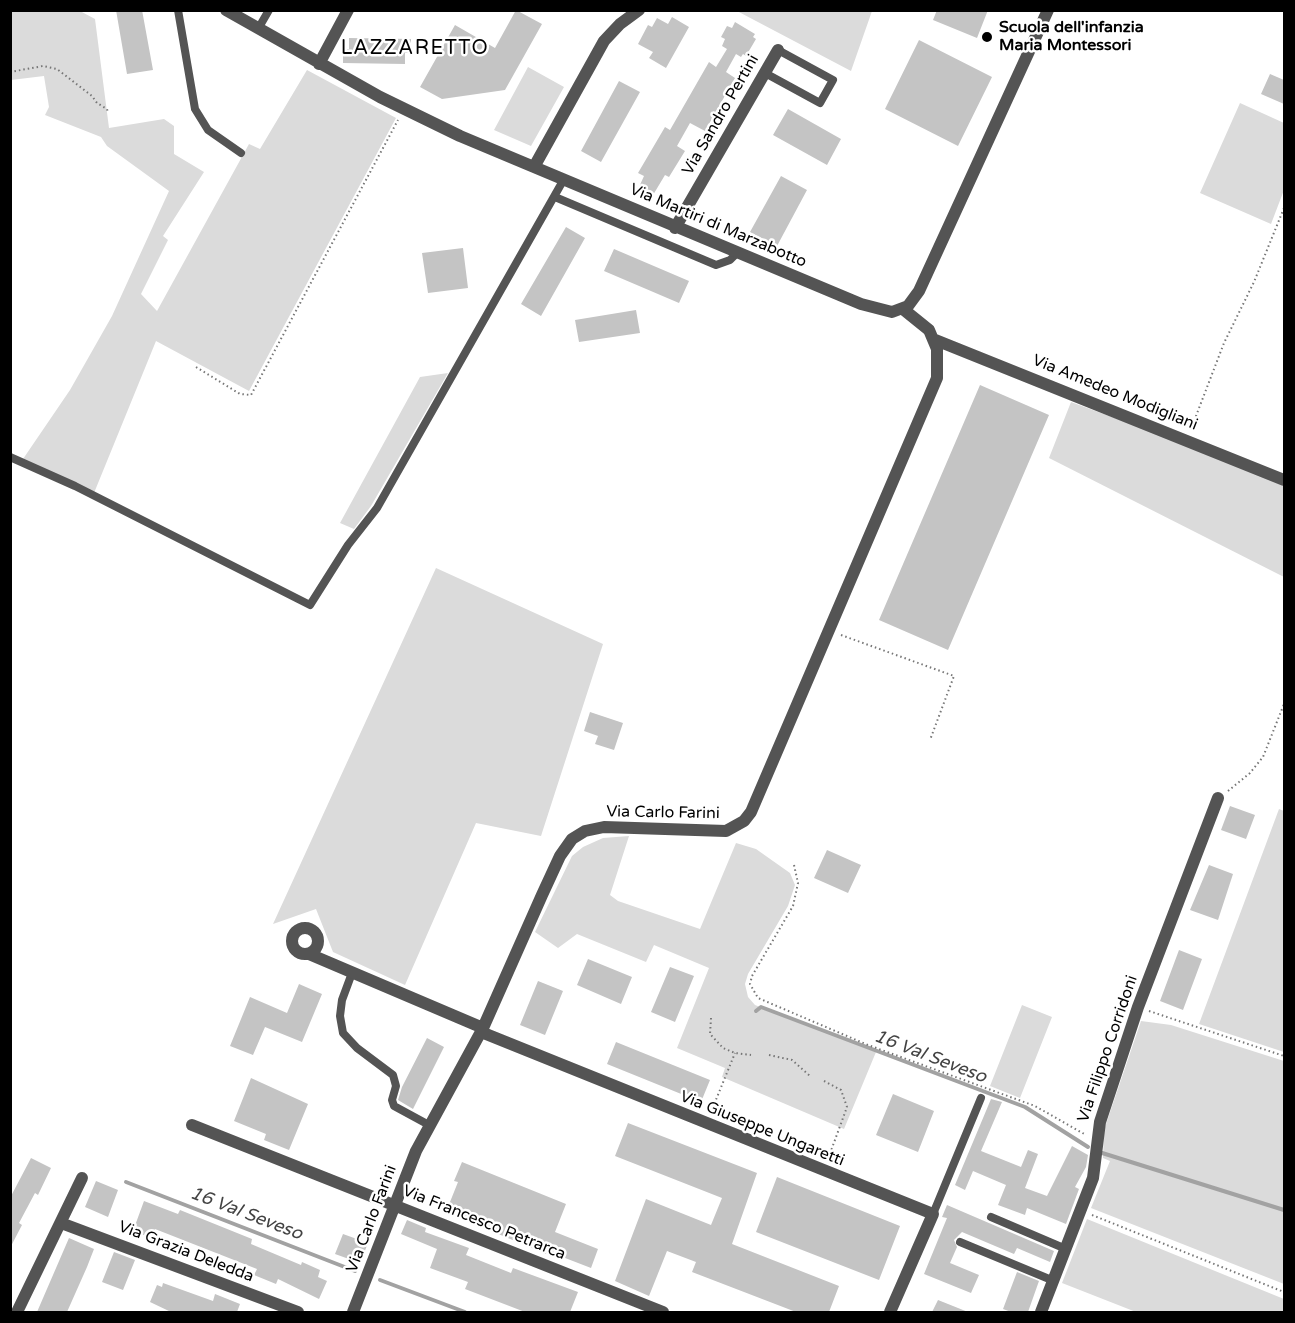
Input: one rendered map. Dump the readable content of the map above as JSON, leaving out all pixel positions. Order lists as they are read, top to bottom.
{
  "streets": {
    "street": [
      "Via Sandro Pertini",
      "Via Martiri di Marzabotto",
      "Via Amedeo Modigliani",
      "Via Carlo Farini",
      "Via Filippo Corridoni",
      "Via Giuseppe Ungaretti",
      "Via Francesco Petrarca",
      "Via Grazia Deledda"
    ]
  },
  "crossings": [
    ["Via Sandro Pertini", "Via Martiri di Marzabotto"],
    ["Via Martiri di Marzabotto", "Via Carlo Farini"],
    ["Via Amedeo Modigliani", "Via Carlo Farini"],
    ["Via Carlo Farini", "Via Giuseppe Ungaretti"],
    ["Via Carlo Farini", "Via Francesco Petrarca"]
  ],
  "districts": ["LAZZARETTO"],
  "water": ["16 Val Seveso"],
  "places": ["Scuola dell'infanzia Maria Montessori"]
}
